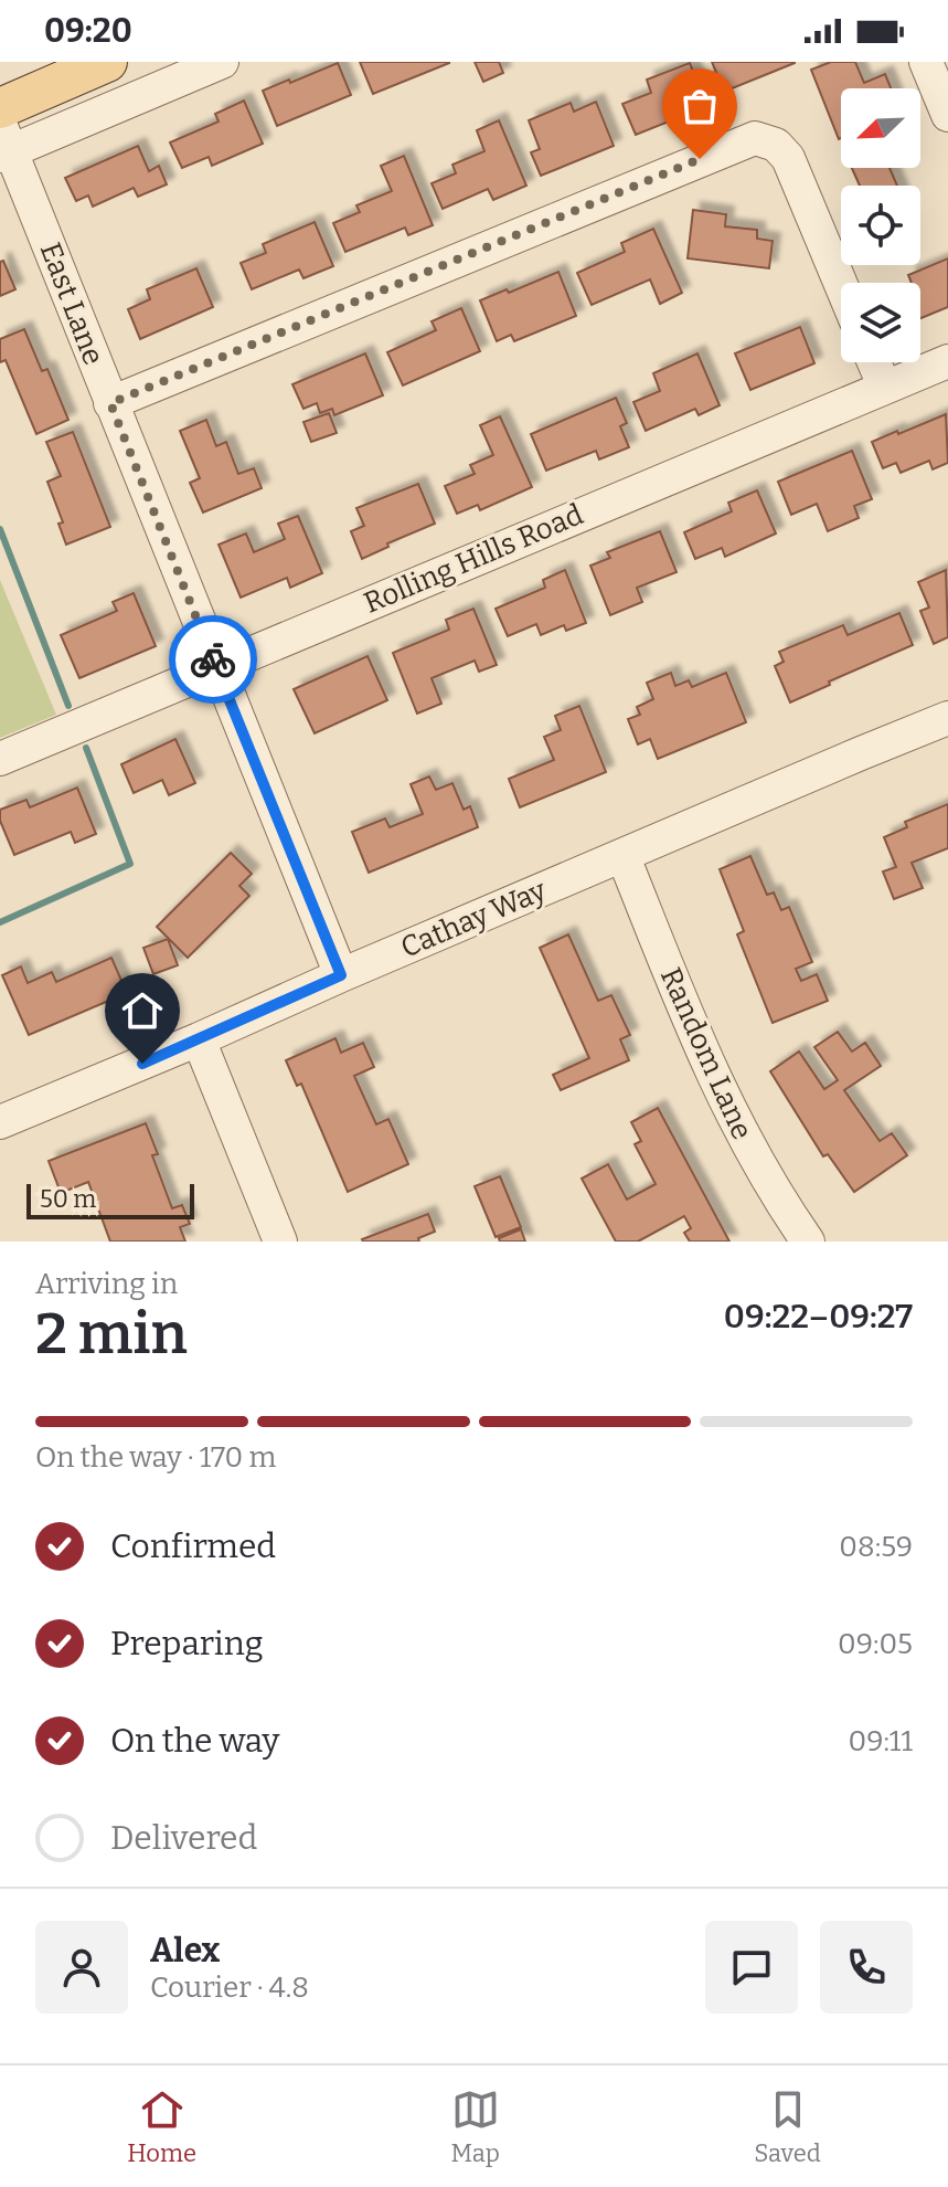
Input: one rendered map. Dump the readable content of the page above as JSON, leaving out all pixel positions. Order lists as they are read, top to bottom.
{
  "streets": {
    "street": [
      "East Lane",
      "Rolling Hills Road",
      "Cathay Way",
      "Random Lane"
    ]
  },
  "crossings": [
    ["East Lane", "Rolling Hills Road"],
    ["East Lane", "Cathay Way"],
    ["Cathay Way", "Random Lane"]
  ],
  "scale_bar": "50 m",
  "north": "bottom left",
  "page": {
    "status": "09:20",
    "scale": "50 m",
    "heading": ["2 min", "Arriving in", "09:22–09:27"],
    "panel": ["Alex", "Courier · 4.8"],
    "bar": "On the way · 170 m",
    "list": [
      ["Confirmed", "08:59"],
      ["Preparing", "09:05"],
      ["On the way", "09:11"],
      "Delivered"
    ],
    "tabs": ["Home", "Map", "Saved"]
  }
}
